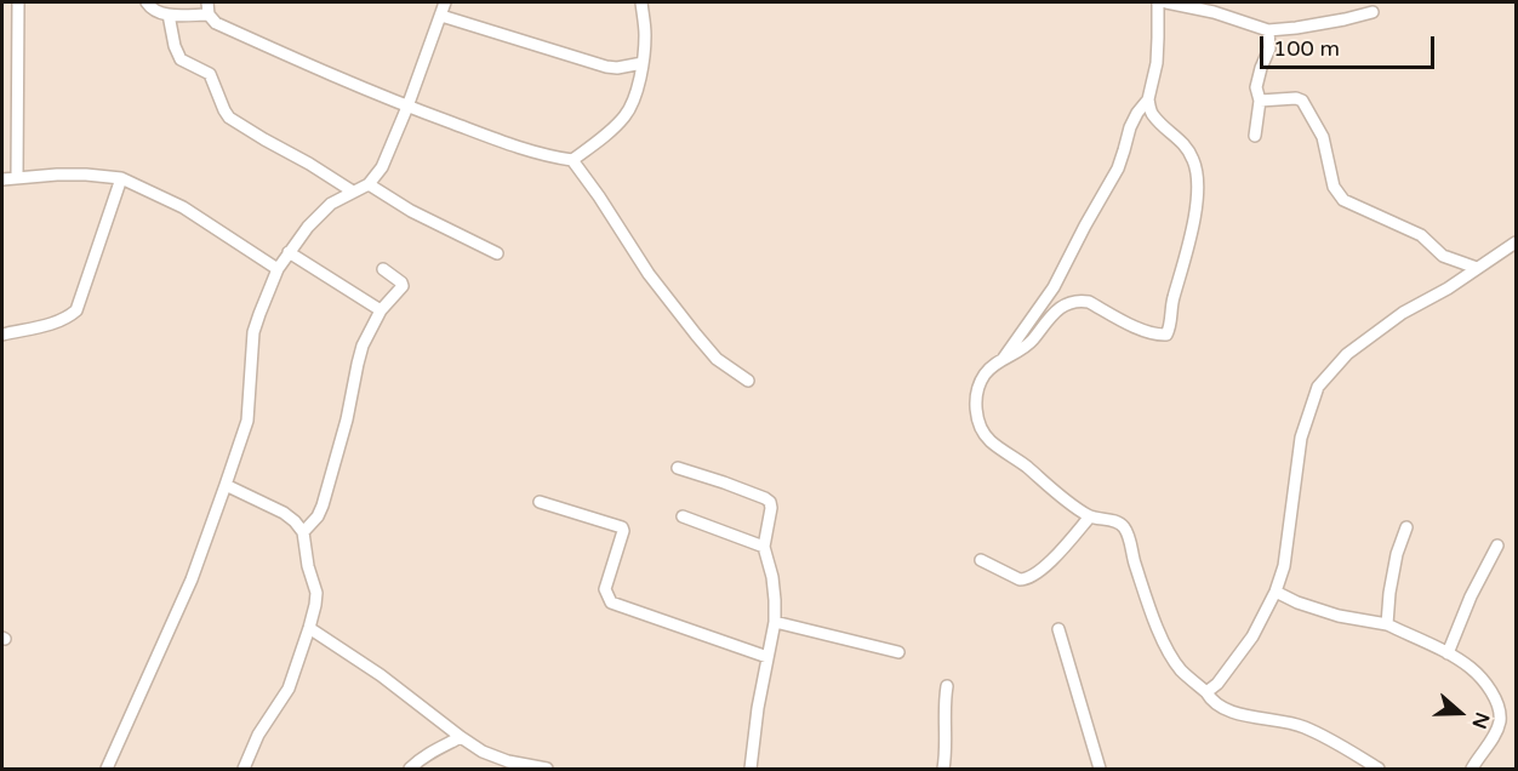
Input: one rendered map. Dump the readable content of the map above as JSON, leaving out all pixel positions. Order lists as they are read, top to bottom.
{
  "scale_bar": "100 m",
  "north": "right"
}
